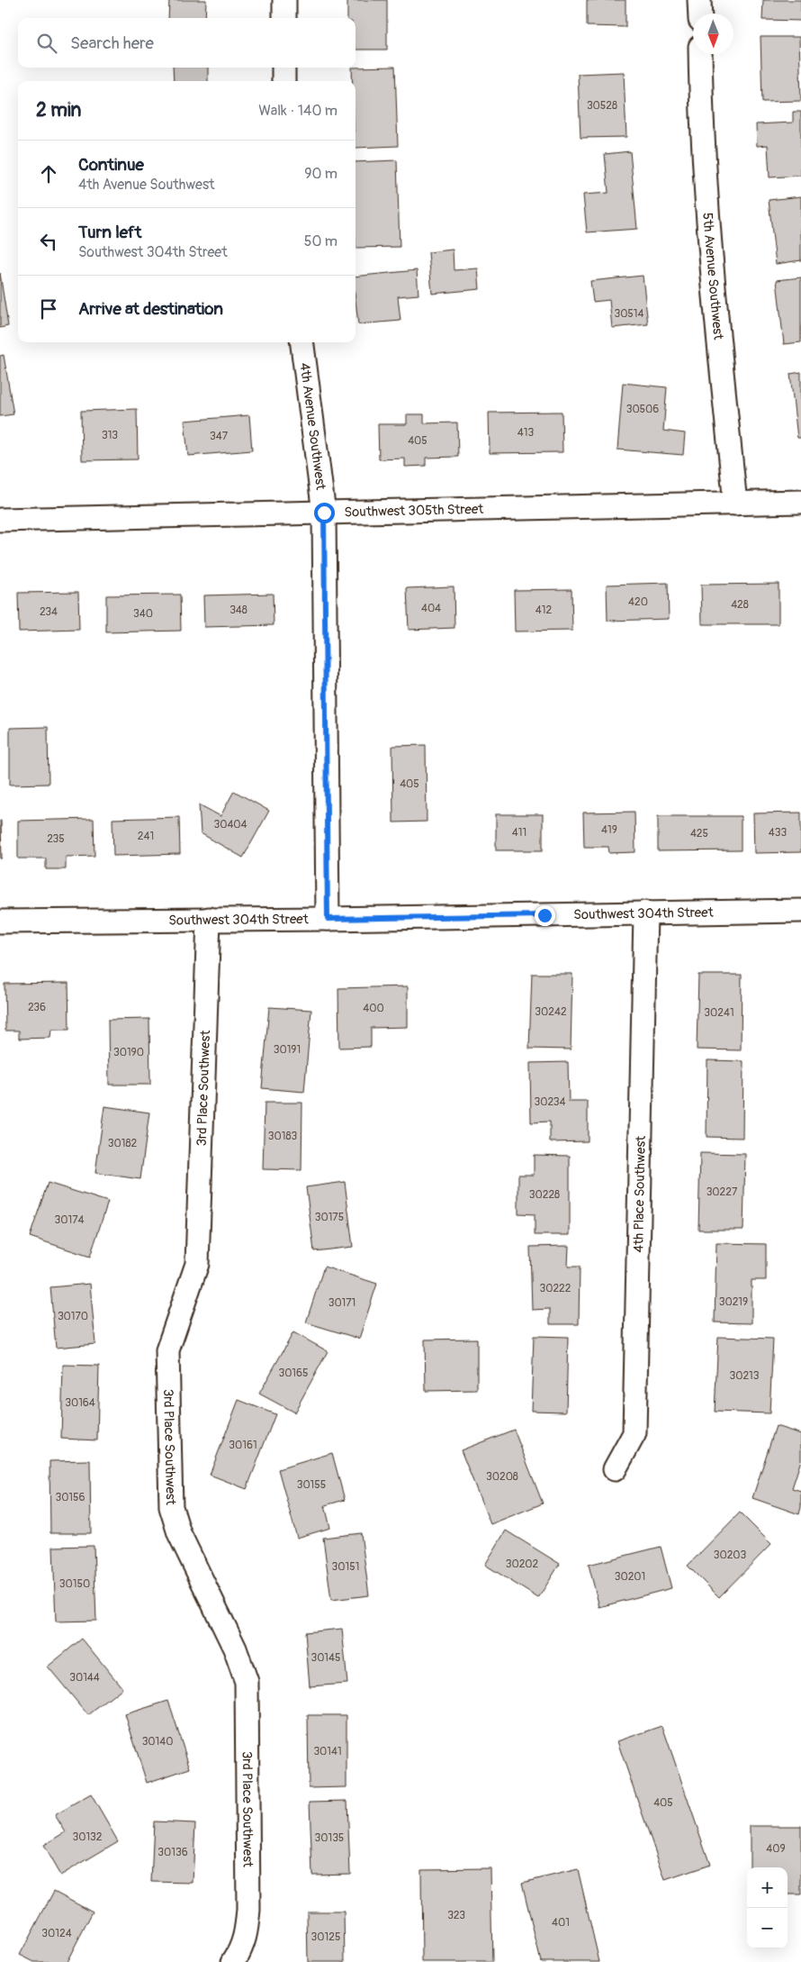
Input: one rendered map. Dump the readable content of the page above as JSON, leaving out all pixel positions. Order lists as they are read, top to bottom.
{
  "streets": {
    "street": [
      "5th Avenue Southwest",
      "4th Avenue Southwest",
      "Southwest 305th Street",
      "Southwest 304th Street",
      "3rd Place Southwest",
      "4th Place Southwest"
    ]
  },
  "crossings": [
    ["5th Avenue Southwest", "Southwest 305th Street"],
    ["4th Avenue Southwest", "Southwest 305th Street"],
    ["4th Avenue Southwest", "Southwest 304th Street"],
    ["Southwest 304th Street", "3rd Place Southwest"],
    ["Southwest 304th Street", "4th Place Southwest"]
  ],
  "house_numbers": [
    "30528",
    "30514",
    "30506",
    "413",
    "313",
    "347",
    "405",
    "420",
    "428",
    "404",
    "348",
    "412",
    "234",
    "340",
    "405",
    "30404",
    "419",
    "411",
    "433",
    "425",
    "241",
    "235",
    "236",
    "400",
    "30242",
    "30241",
    "30191",
    "30190",
    "30234",
    "30183",
    "30182",
    "30227",
    "30228",
    "30175",
    "30174",
    "30222",
    "30219",
    "30171",
    "30170",
    "30165",
    "30213",
    "30164",
    "30161",
    "30208",
    "30155",
    "30156",
    "30203",
    "30202",
    "30151",
    "30201",
    "30150",
    "30145",
    "30144",
    "30140",
    "30141",
    "405",
    "30132",
    "30135",
    "409",
    "30136",
    "323",
    "401",
    "30124",
    "30125"
  ],
  "north": "bottom",
  "page": {
    "search": "Search here",
    "heading": ["2 min", "Walk · 140 m"],
    "list": [
      ["Continue", "4th Avenue Southwest", "90 m"],
      ["Turn left", "Southwest 304th Street", "50 m"],
      "Arrive at destination"
    ],
    "map_buttons": ["+", "−"]
  }
}
